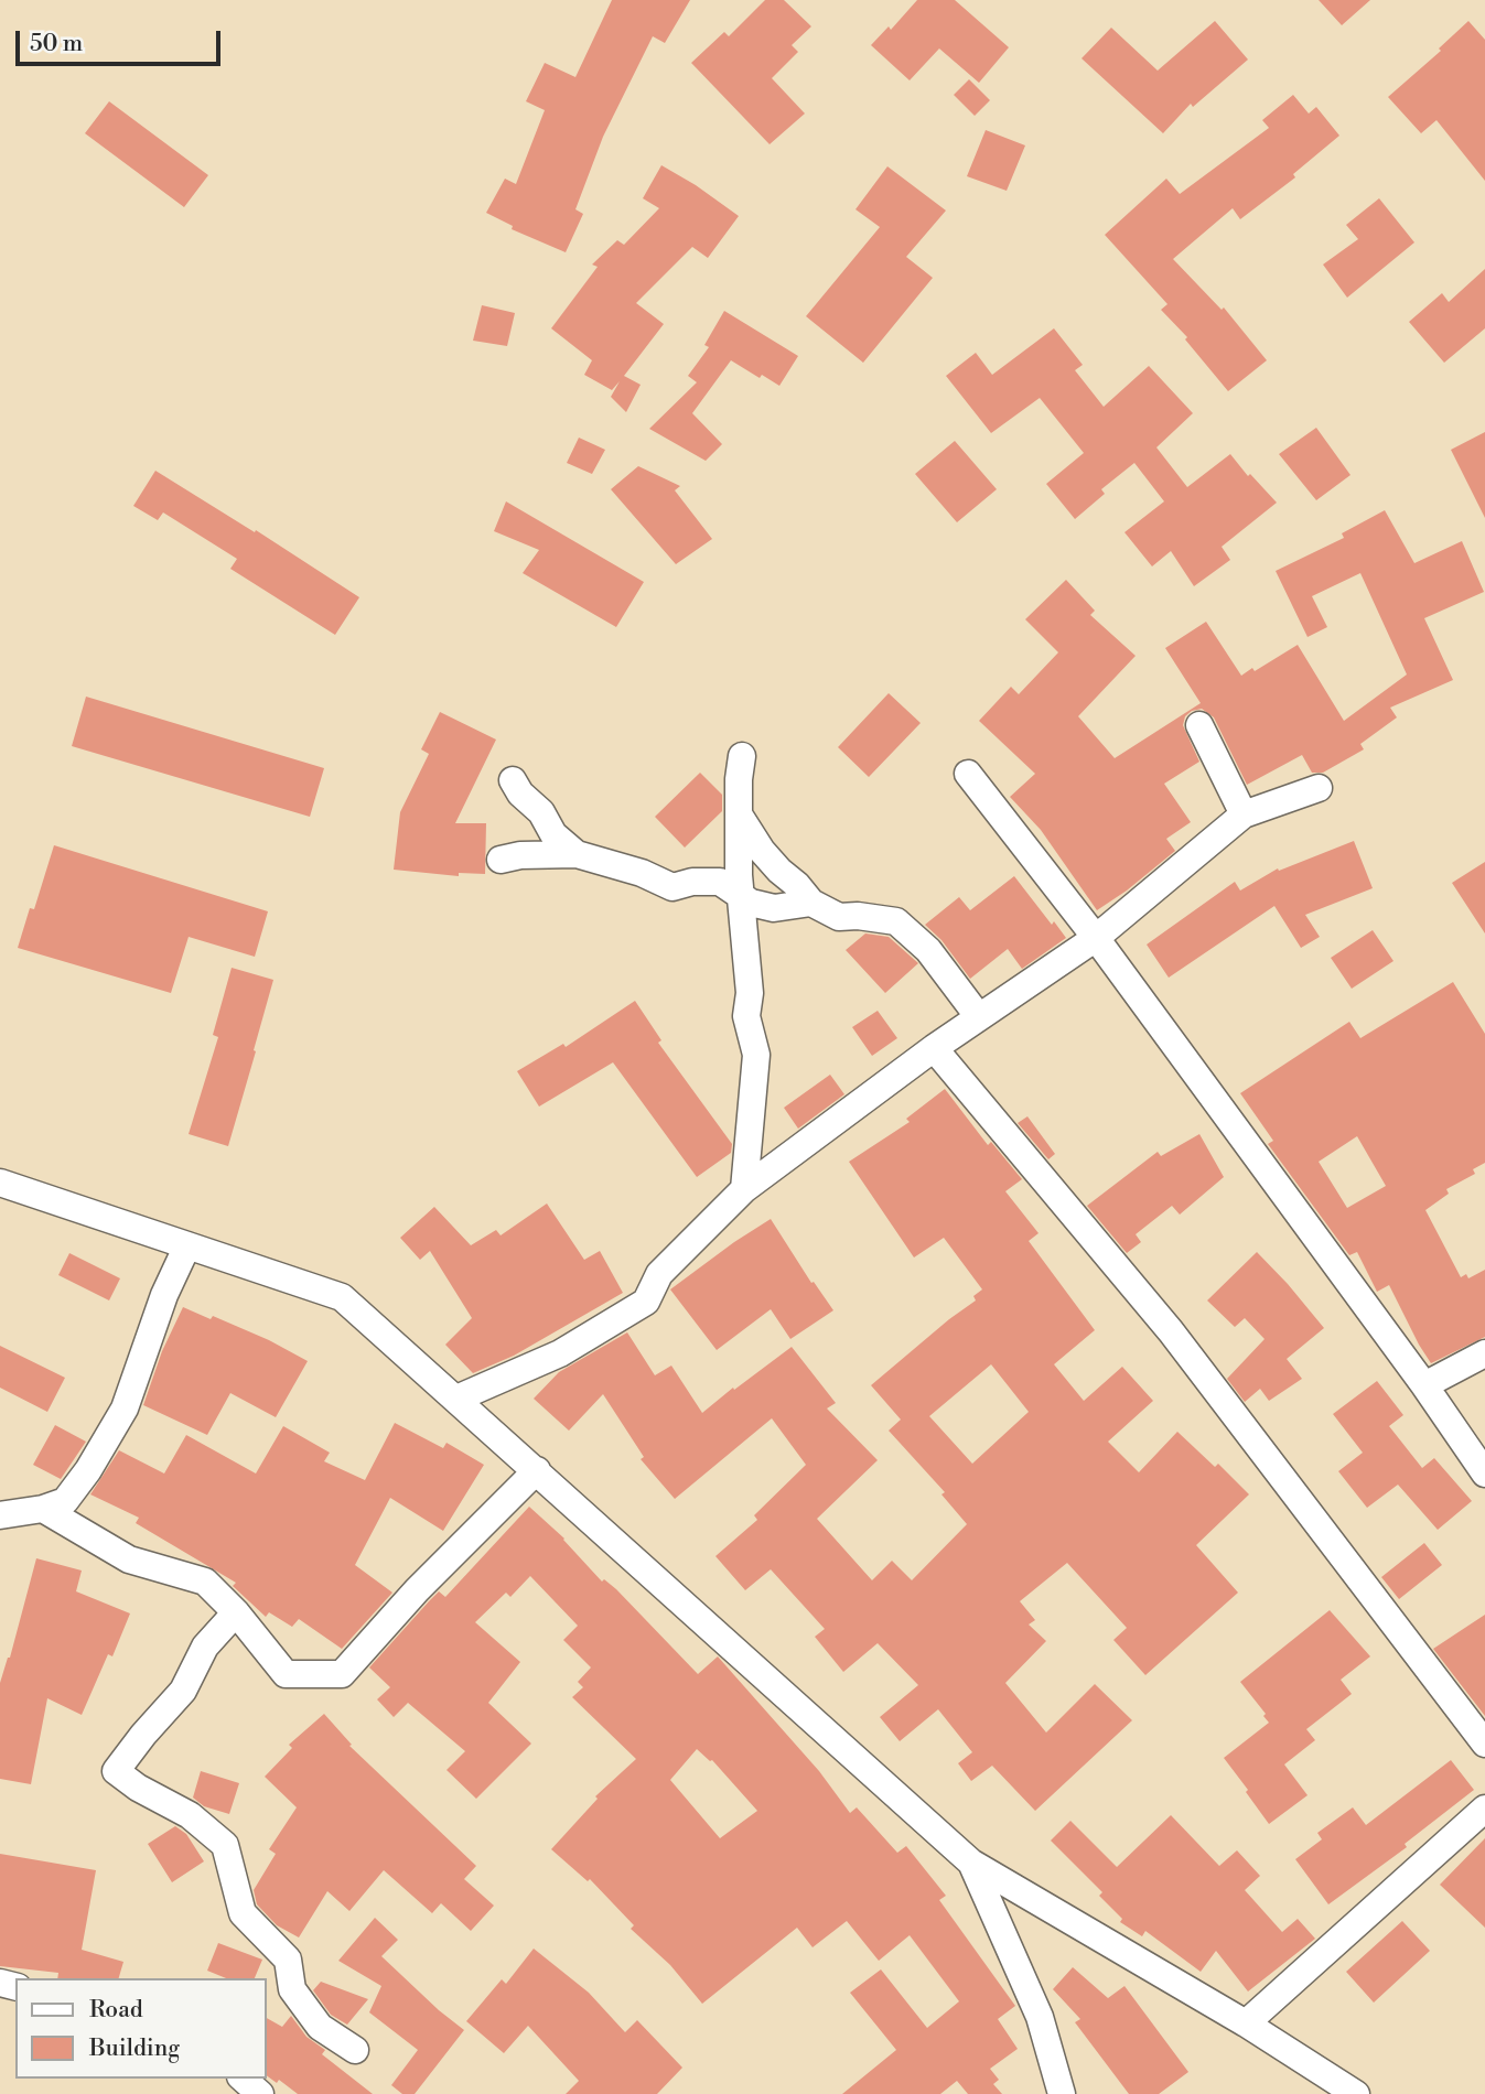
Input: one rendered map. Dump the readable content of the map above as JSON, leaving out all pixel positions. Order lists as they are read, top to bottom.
{
  "legend": ["Road", "Building"],
  "scale_bar": "50 m"
}
